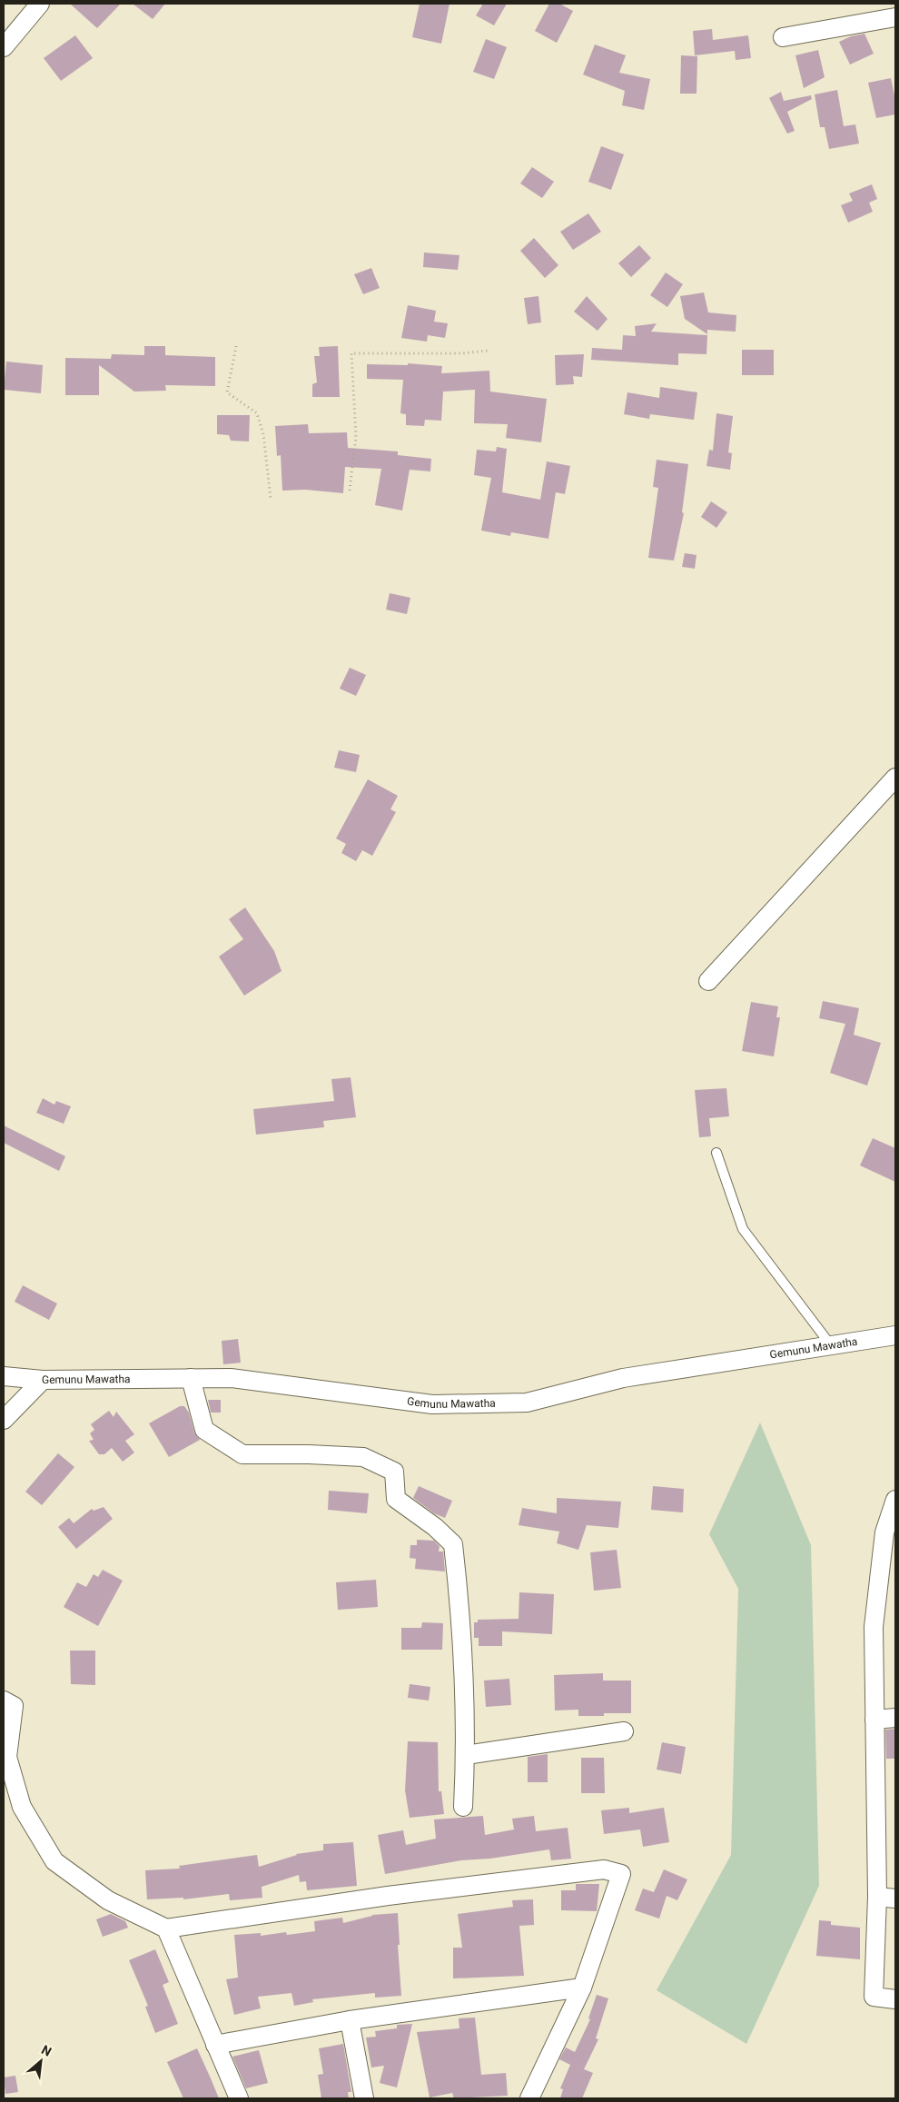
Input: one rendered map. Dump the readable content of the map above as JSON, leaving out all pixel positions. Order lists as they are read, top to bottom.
{
  "streets": {
    "street": ["Gemunu Mawatha"]
  },
  "north": "top right"
}
